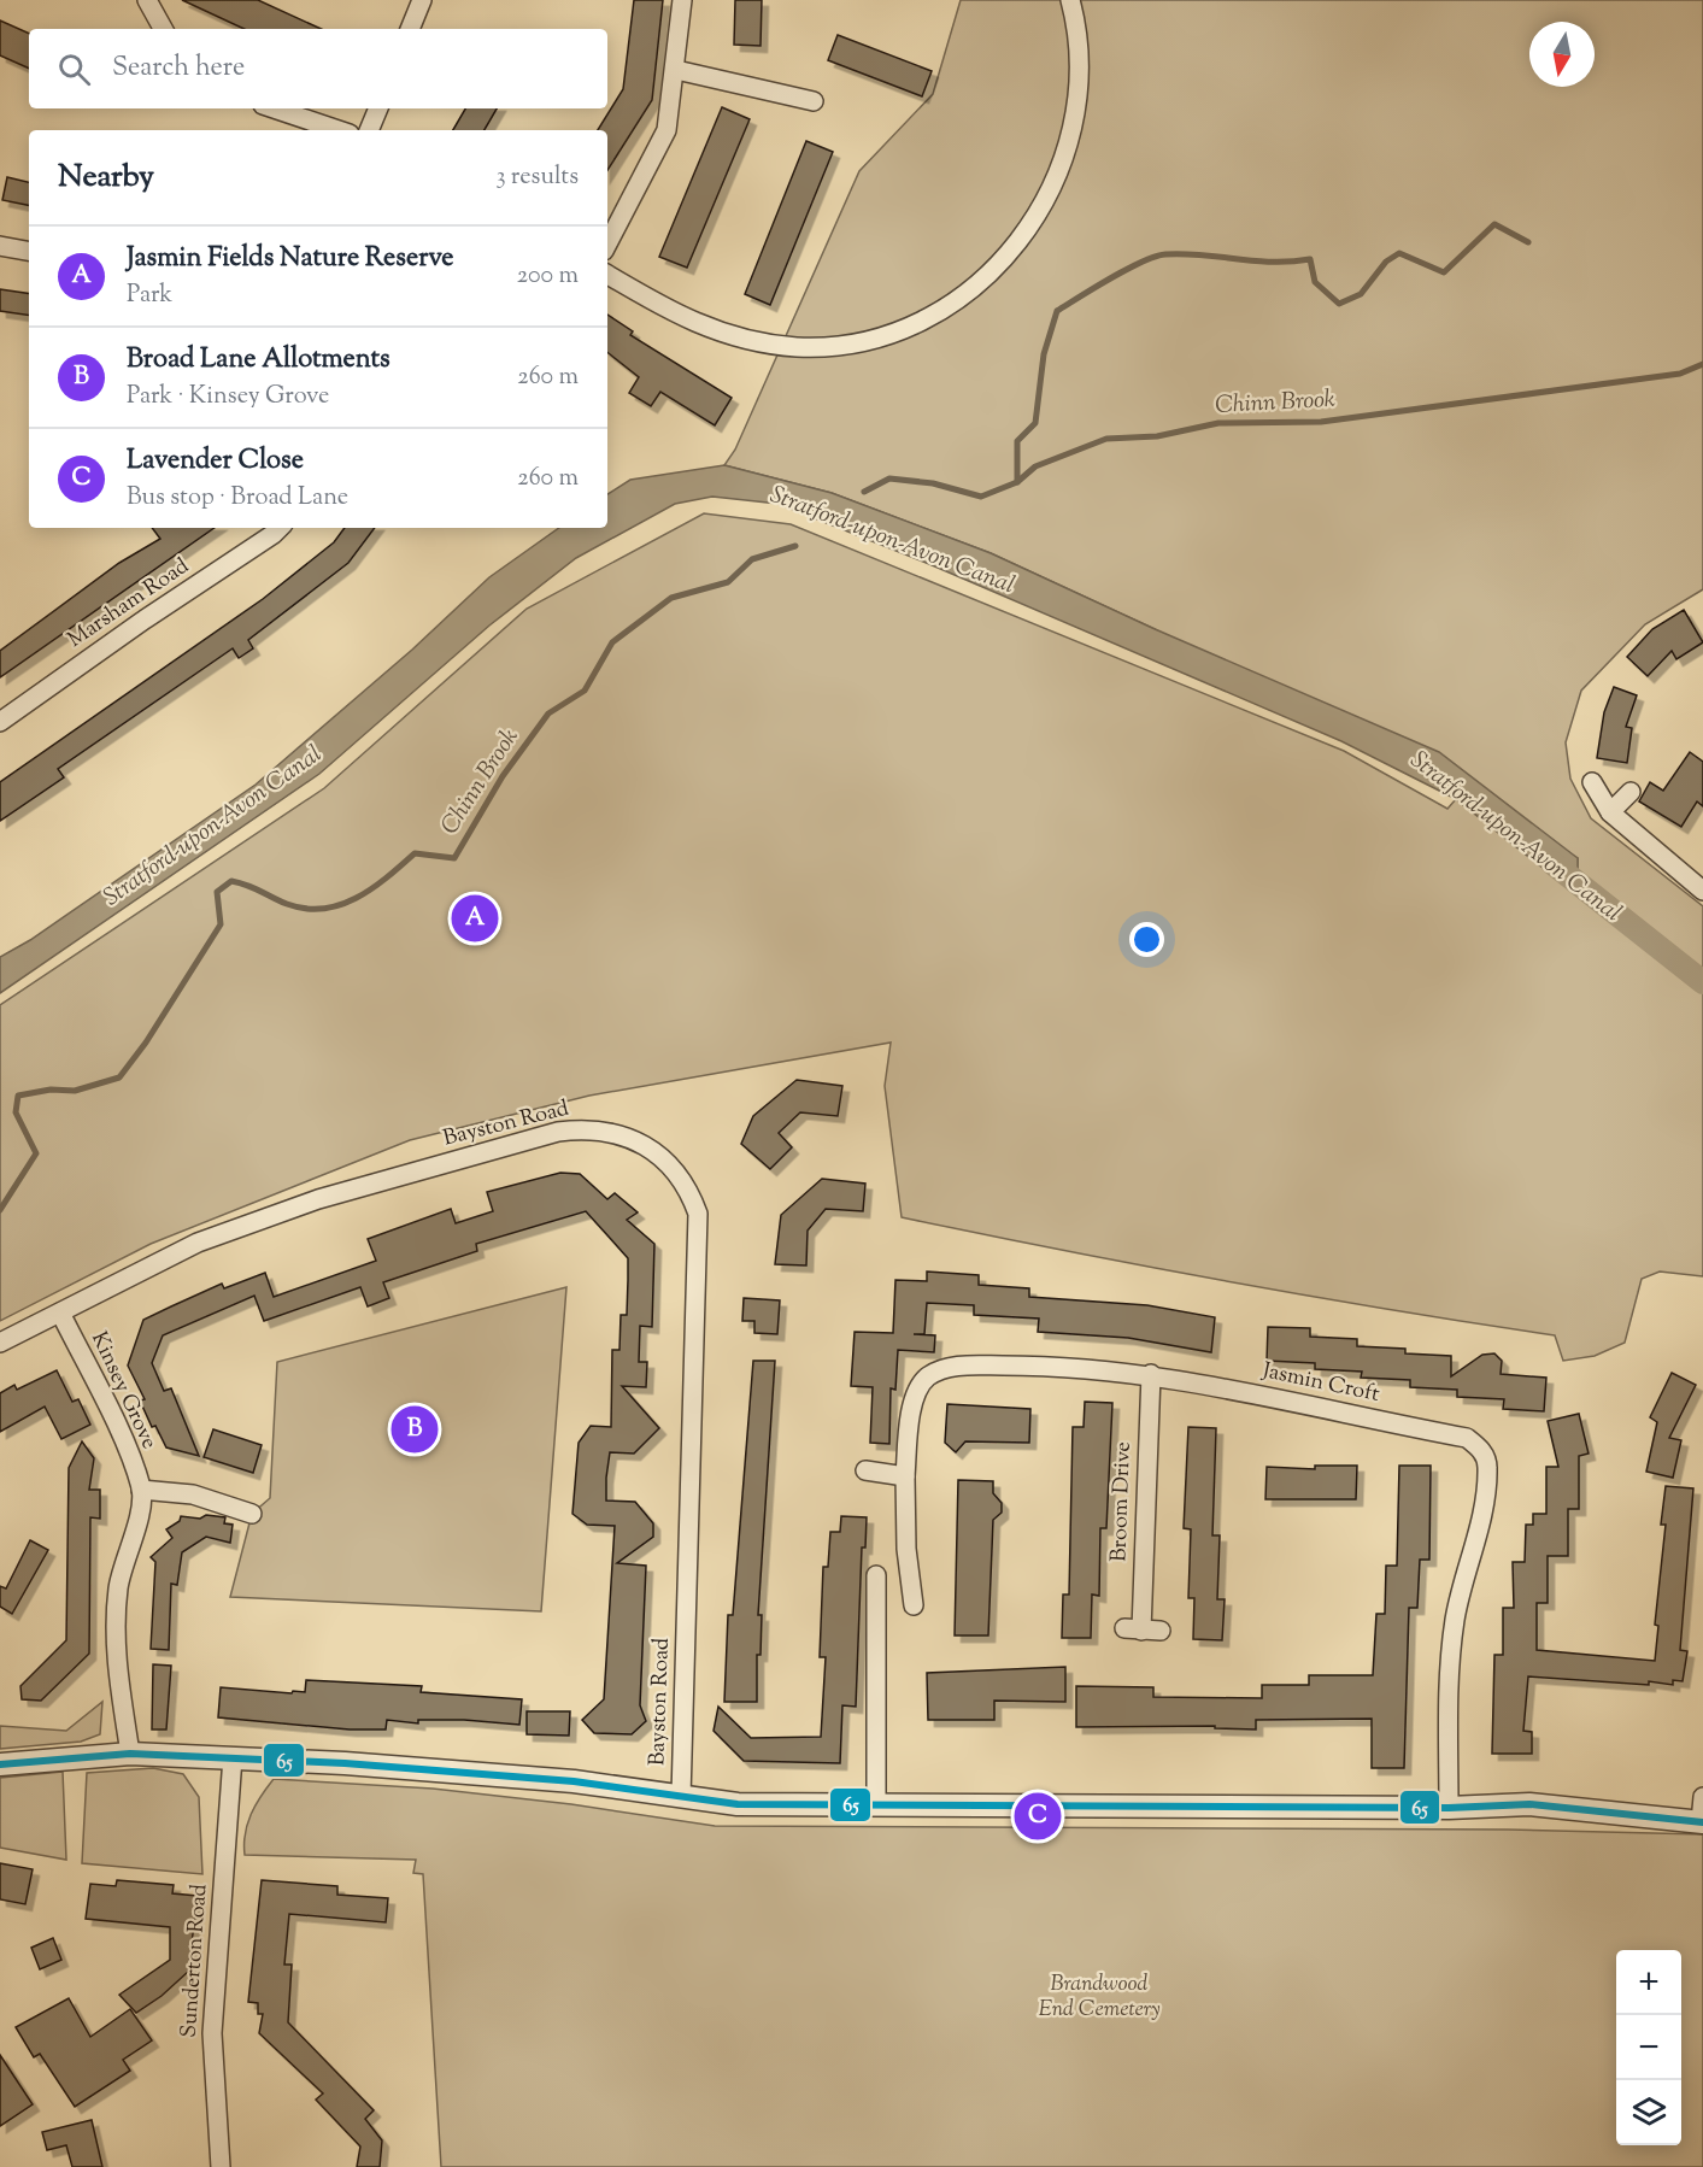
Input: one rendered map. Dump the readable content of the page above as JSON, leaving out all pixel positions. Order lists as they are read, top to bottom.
{
  "streets": {
    "street": [
      "Marsham Road",
      "Bayston Road",
      "Jasmin Croft",
      "Kinsey Grove",
      "Broom Drive",
      "Sunderton Road"
    ]
  },
  "crossings": [
    ["Bayston Road", "Kinsey Grove"],
    ["Jasmin Croft", "Broom Drive"]
  ],
  "water": ["Chinn Brook", "Stratford-upon-Avon Canal"],
  "parks": ["Brandwood End Cemetery"],
  "lines": ["transit line 65"],
  "north": "bottom",
  "page": {
    "search": "Search here",
    "heading": ["Nearby", "3 results"],
    "list": [
      {
        "mark": "A",
        "name": "Jasmin Fields Nature Reserve",
        "note": "Park",
        "value": "200 m"
      },
      {
        "mark": "B",
        "name": "Broad Lane Allotments",
        "note": "Park · Kinsey Grove",
        "value": "260 m"
      },
      {
        "mark": "C",
        "name": "Lavender Close",
        "note": "Bus stop · Broad Lane",
        "value": "260 m"
      }
    ],
    "pins": ["A", "B", "C"],
    "map_buttons": ["+", "−"]
  }
}
